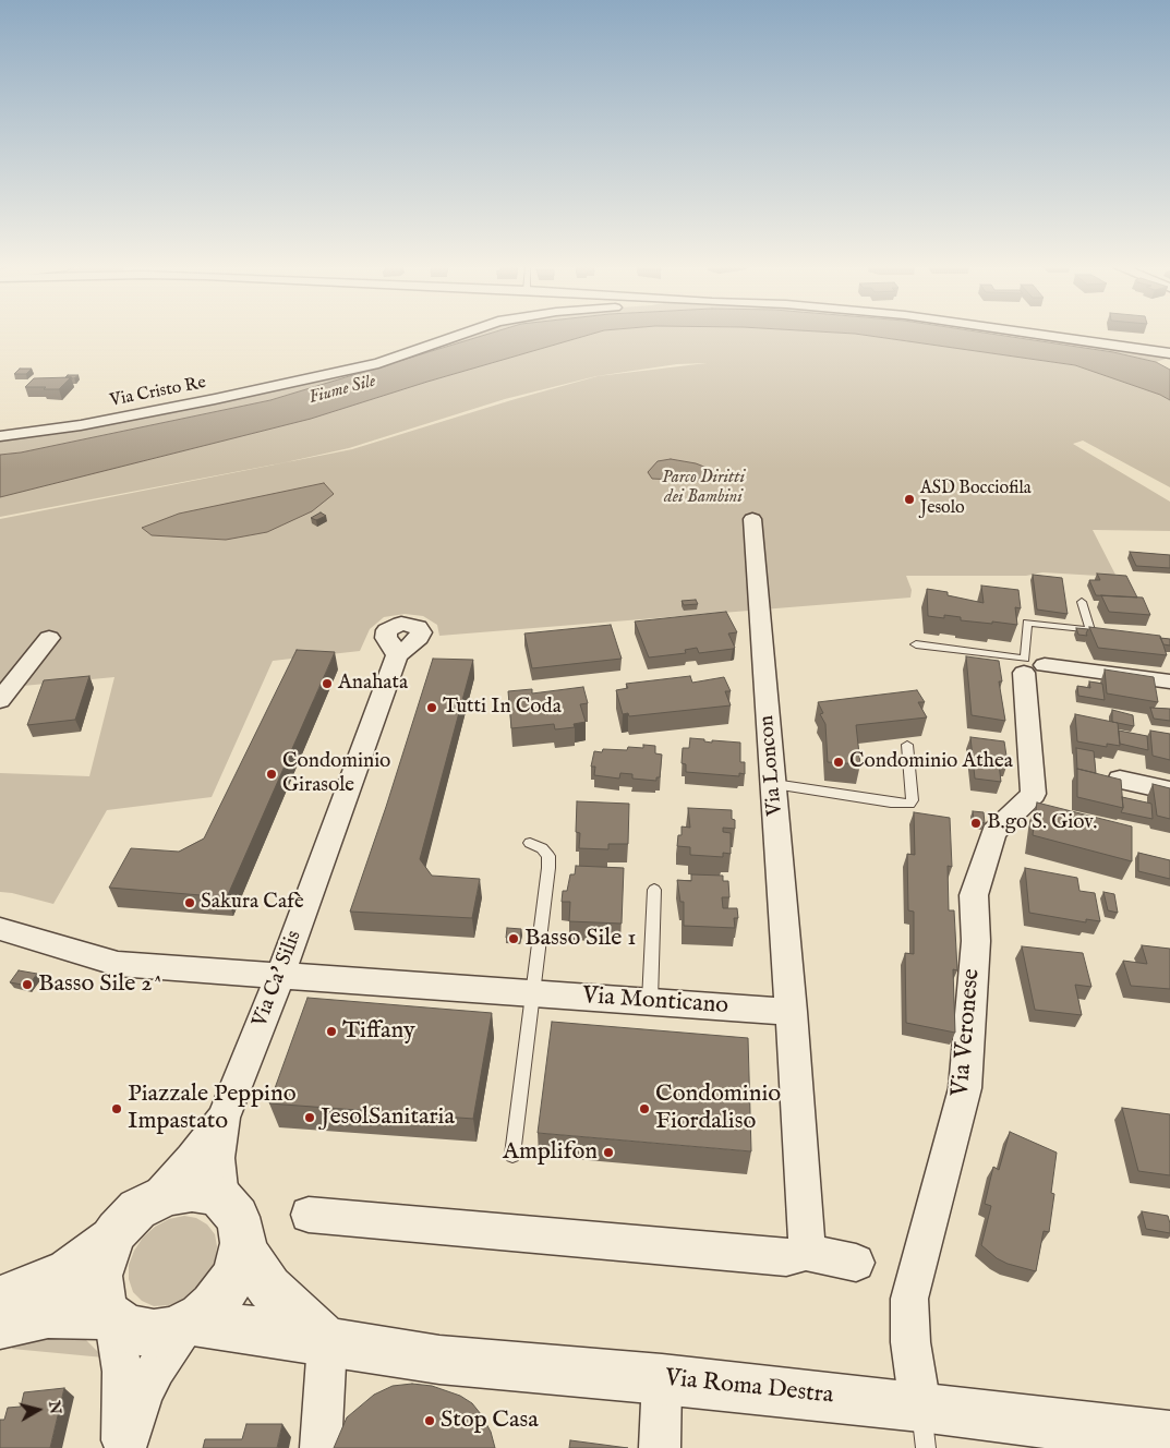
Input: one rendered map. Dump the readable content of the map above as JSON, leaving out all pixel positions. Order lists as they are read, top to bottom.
{
  "streets": {
    "street": [
      "Via Cristo Re",
      "Via Loncon",
      "Via Ca' Silis",
      "Via Monticano",
      "Via Veronese",
      "Via Roma Destra"
    ]
  },
  "crossings": [
    ["Via Loncon", "Via Monticano"],
    ["Via Ca' Silis", "Via Monticano"],
    ["Via Ca' Silis", "Via Roma Destra"],
    ["Via Veronese", "Via Roma Destra"]
  ],
  "water": ["Fiume Sile"],
  "parks": ["Parco Diritti dei Bambini"],
  "places": [
    "ASD Bocciofila Jesolo",
    "Anahata",
    "Tutti In Coda",
    "Condominio Athea",
    "Condominio Girasole",
    "B.go S. Giov.",
    "Sakura Cafè",
    "Basso Sile 1",
    "Basso Sile 2^",
    "Tiffany",
    "Piazzale Peppino Impastato",
    "Condominio Fiordaliso",
    "JesolSanitaria",
    "Amplifon",
    "Stop Casa"
  ],
  "north": "right"
}
